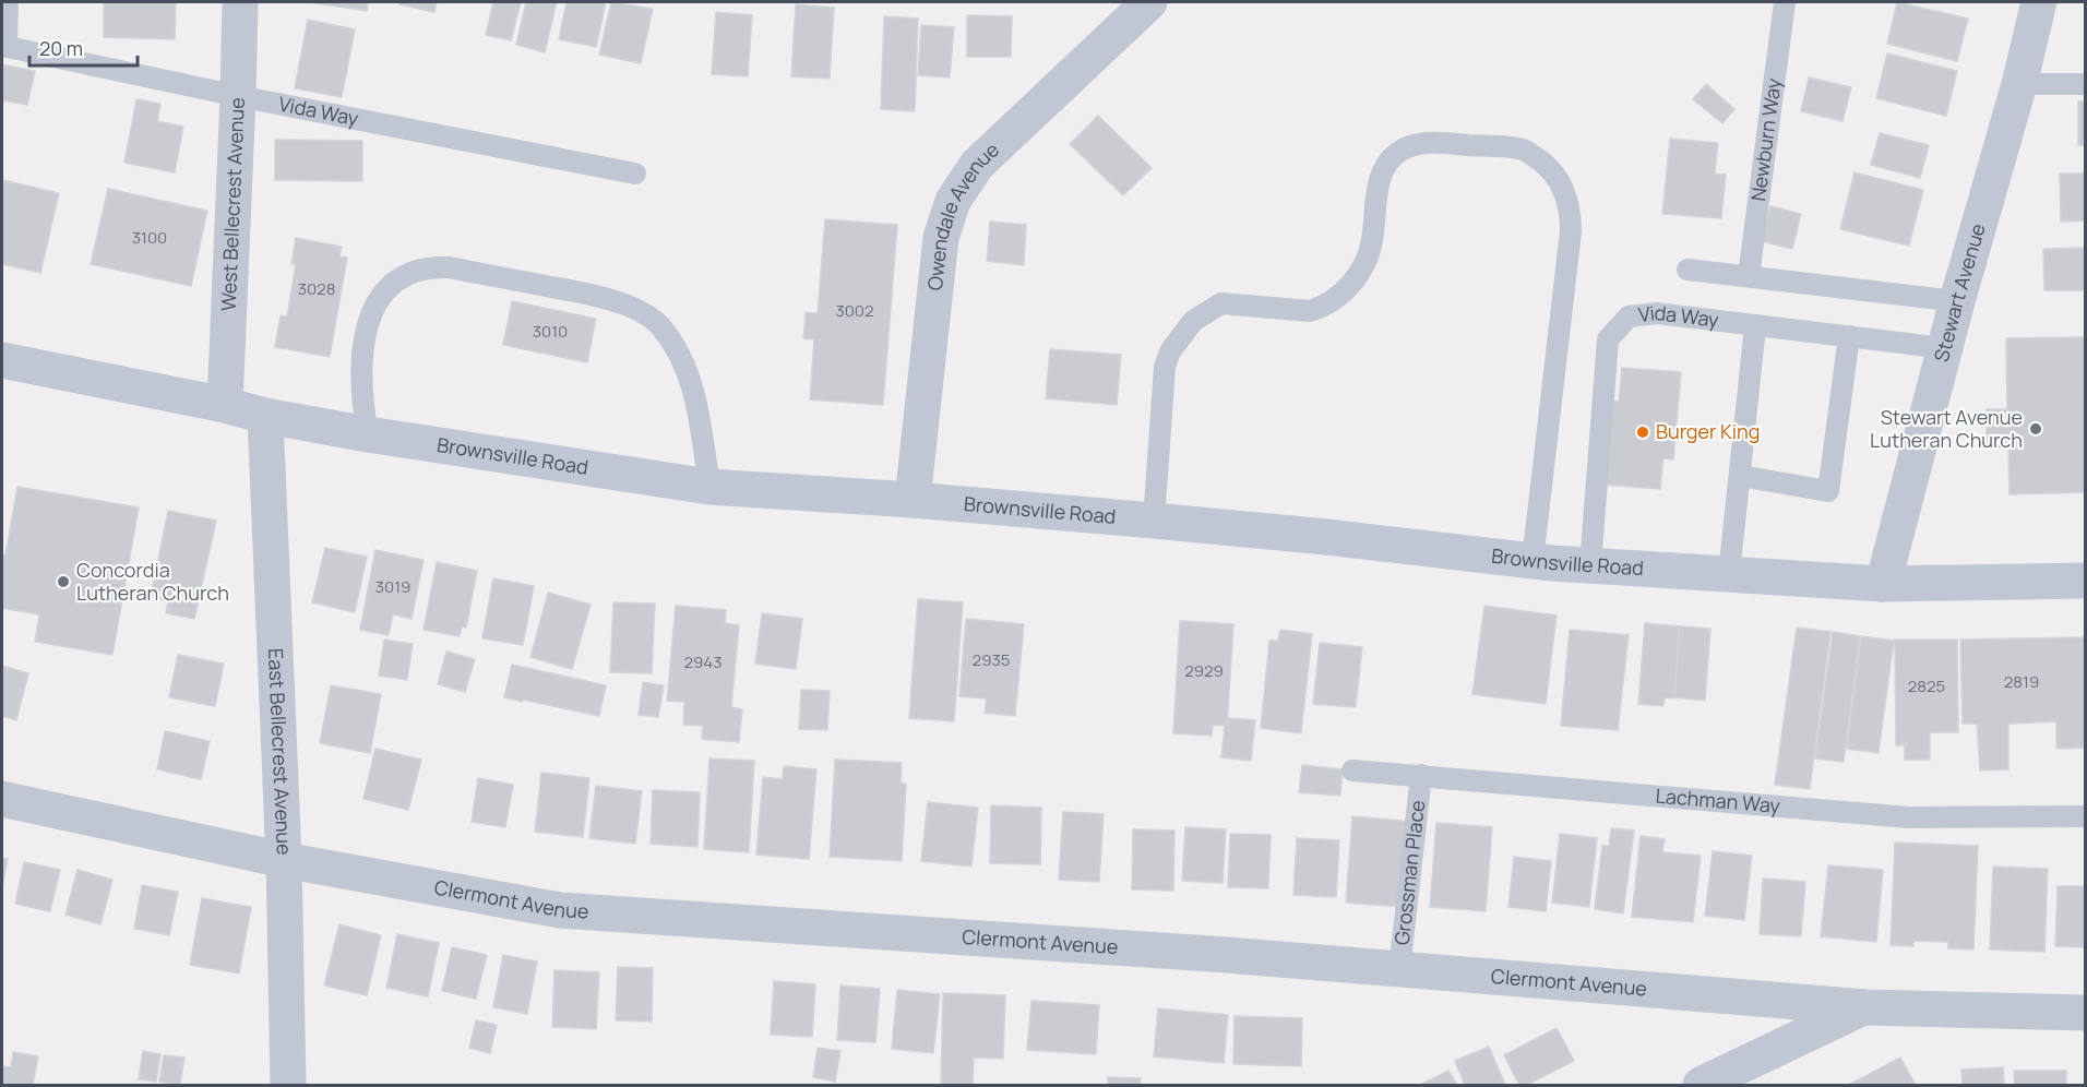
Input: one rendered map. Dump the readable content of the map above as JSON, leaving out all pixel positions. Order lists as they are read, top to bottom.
{
  "streets": {
    "main road": ["Brownsville Road"],
    "street": [
      "West Bellecrest Avenue",
      "Owendale Avenue",
      "Stewart Avenue",
      "East Bellecrest Avenue",
      "Clermont Avenue"
    ],
    "lane": [
      "Vida Way",
      "Newburn Way",
      "Lachman Way",
      "Grossman Place"
    ]
  },
  "crossings": [
    ["Vida Way", "West Bellecrest Avenue"],
    ["Vida Way", "Stewart Avenue"],
    ["Vida Way", "Brownsville Road"],
    ["West Bellecrest Avenue", "Brownsville Road"],
    ["Owendale Avenue", "Brownsville Road"],
    ["Stewart Avenue", "Brownsville Road"],
    ["Brownsville Road", "East Bellecrest Avenue"],
    ["East Bellecrest Avenue", "Clermont Avenue"],
    ["Lachman Way", "Grossman Place"],
    ["Grossman Place", "Clermont Avenue"]
  ],
  "places": ["Stewart Avenue Lutheran Church", "Burger King", "Concordia Lutheran Church"],
  "house_numbers": [
    "3100",
    "3028",
    "3002",
    "3010",
    "3019",
    "2935",
    "2943",
    "2929",
    "2819",
    "2825"
  ],
  "scale_bar": "20 m"
}
